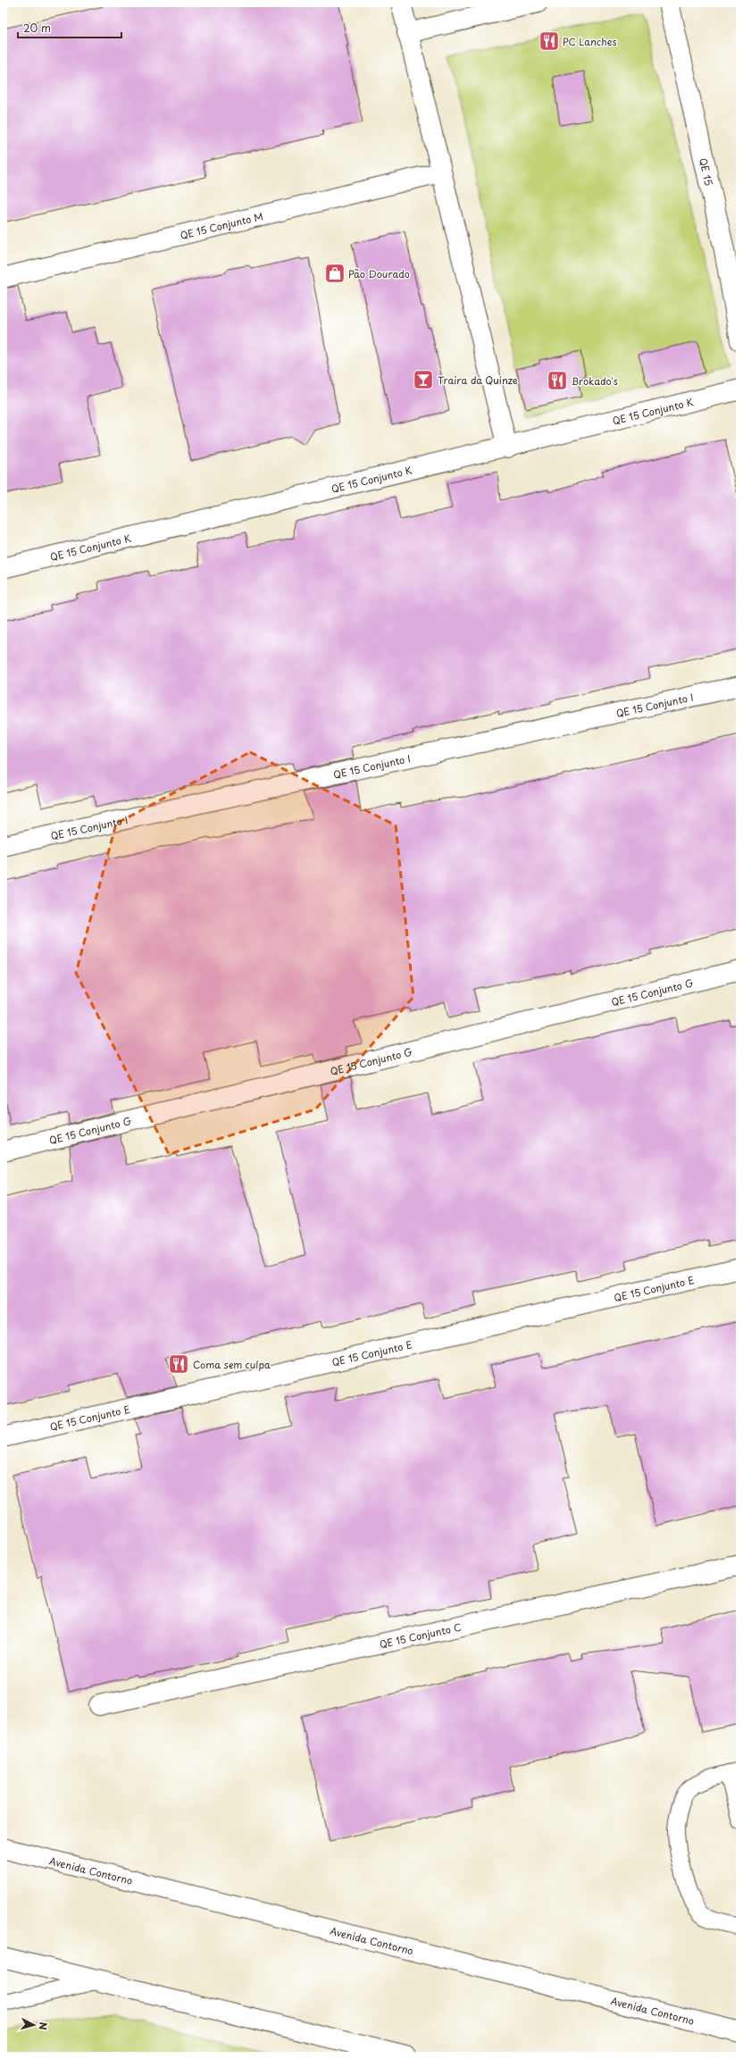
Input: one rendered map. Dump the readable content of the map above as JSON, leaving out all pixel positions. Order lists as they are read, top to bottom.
{
  "streets": {
    "street": [
      "QE 15",
      "QE 15 Conjunto M",
      "QE 15 Conjunto K",
      "QE 15 Conjunto I",
      "QE 15 Conjunto G",
      "QE 15 Conjunto E",
      "QE 15 Conjunto C",
      "Avenida Contorno"
    ]
  },
  "places": {
    "restaurant": ["PC Lanches", "Brokado's", "Coma sem culpa"],
    "shop": ["Pão Dourado"],
    "bar": ["Traíra da Quinze"]
  },
  "scale_bar": "20 m",
  "north": "right"
}
